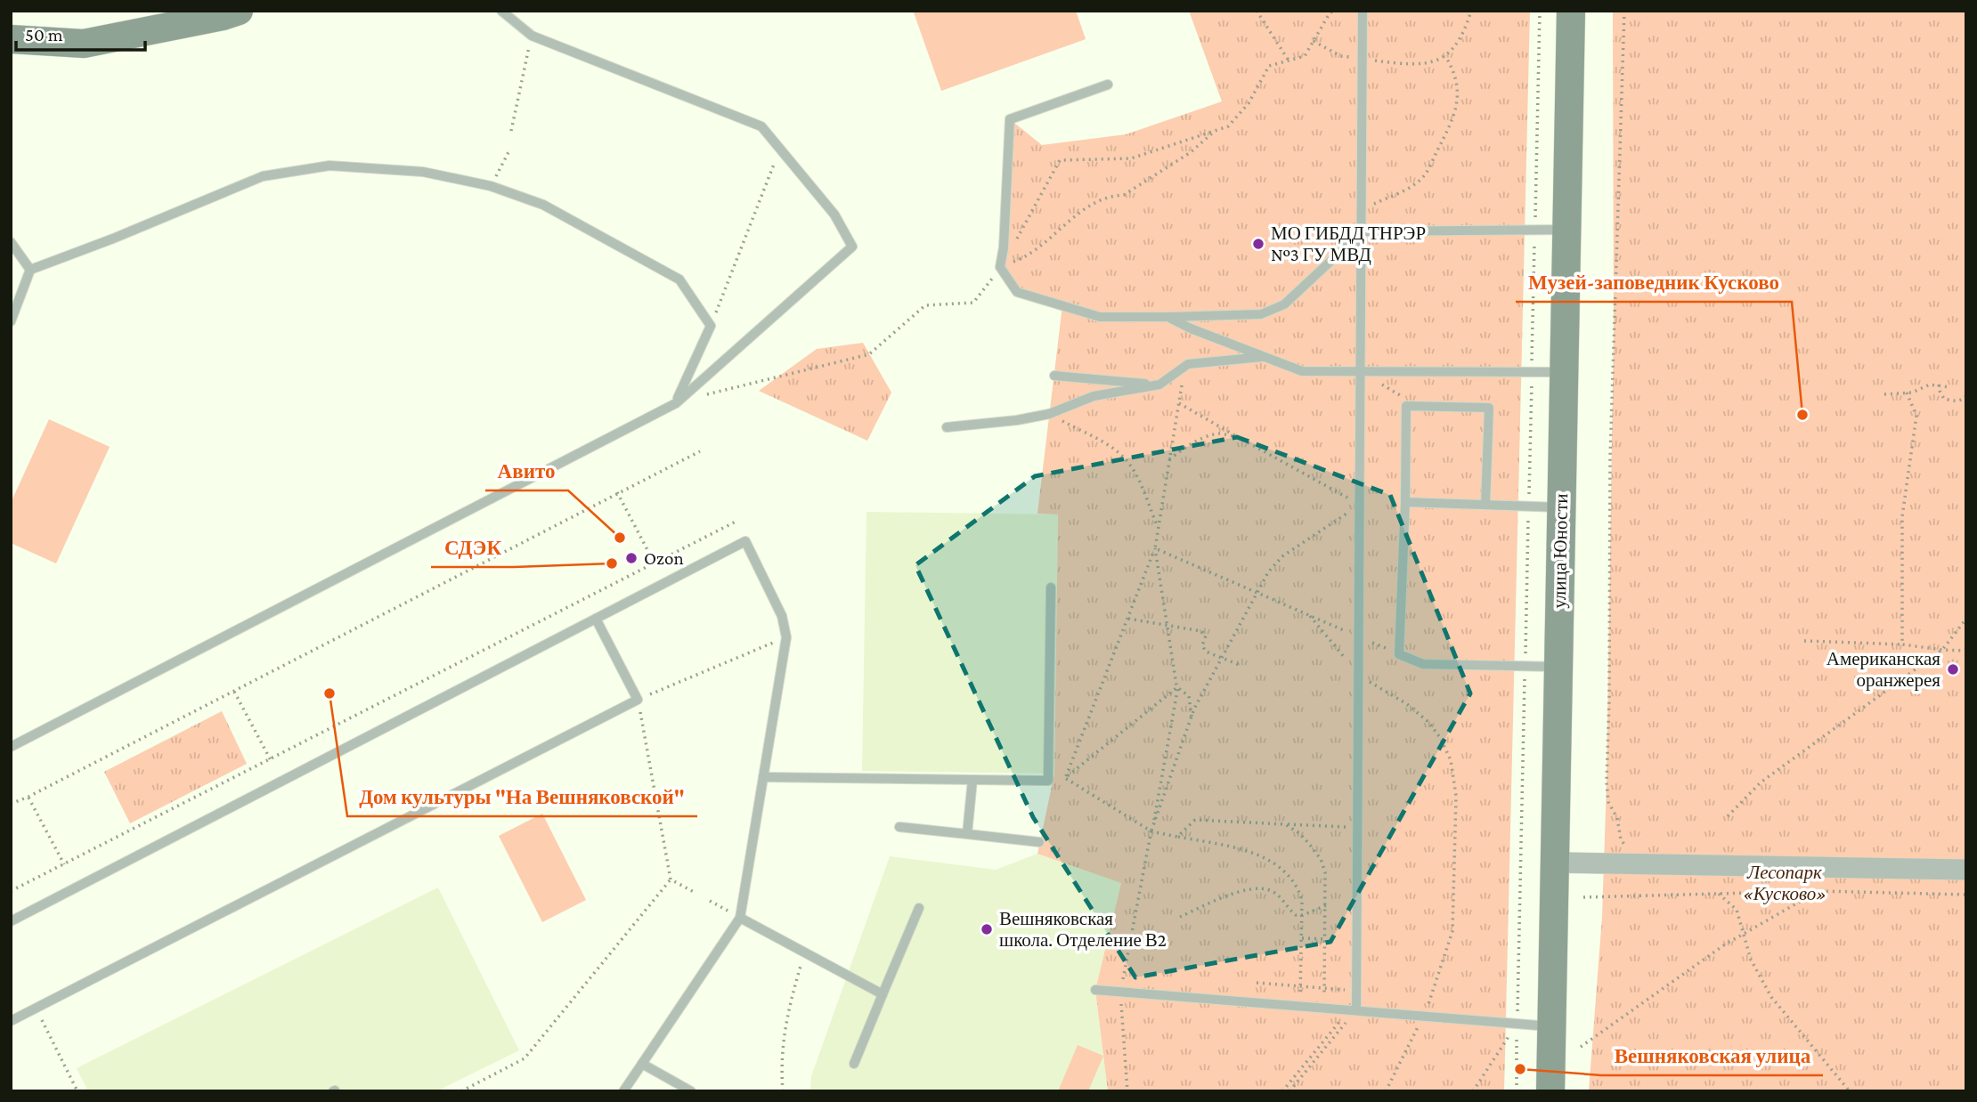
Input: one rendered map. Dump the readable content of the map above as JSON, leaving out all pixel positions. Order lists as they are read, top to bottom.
{
  "streets": {
    "main road": ["улица Юности"]
  },
  "parks": ["Лесопарк «Кусково»"],
  "places": [
    "МО ГИБДД ТНРЭР №3 ГУ МВД",
    "Музей-заповедник Кусково",
    "Авито",
    "Ozon",
    "СДЭК",
    "Американская оранжерея",
    "Дом культуры \"На Вешняковской\"",
    "Вешняковская школа. Отделение В2",
    "Вешняковская улица"
  ],
  "scale_bar": "50 m"
}
